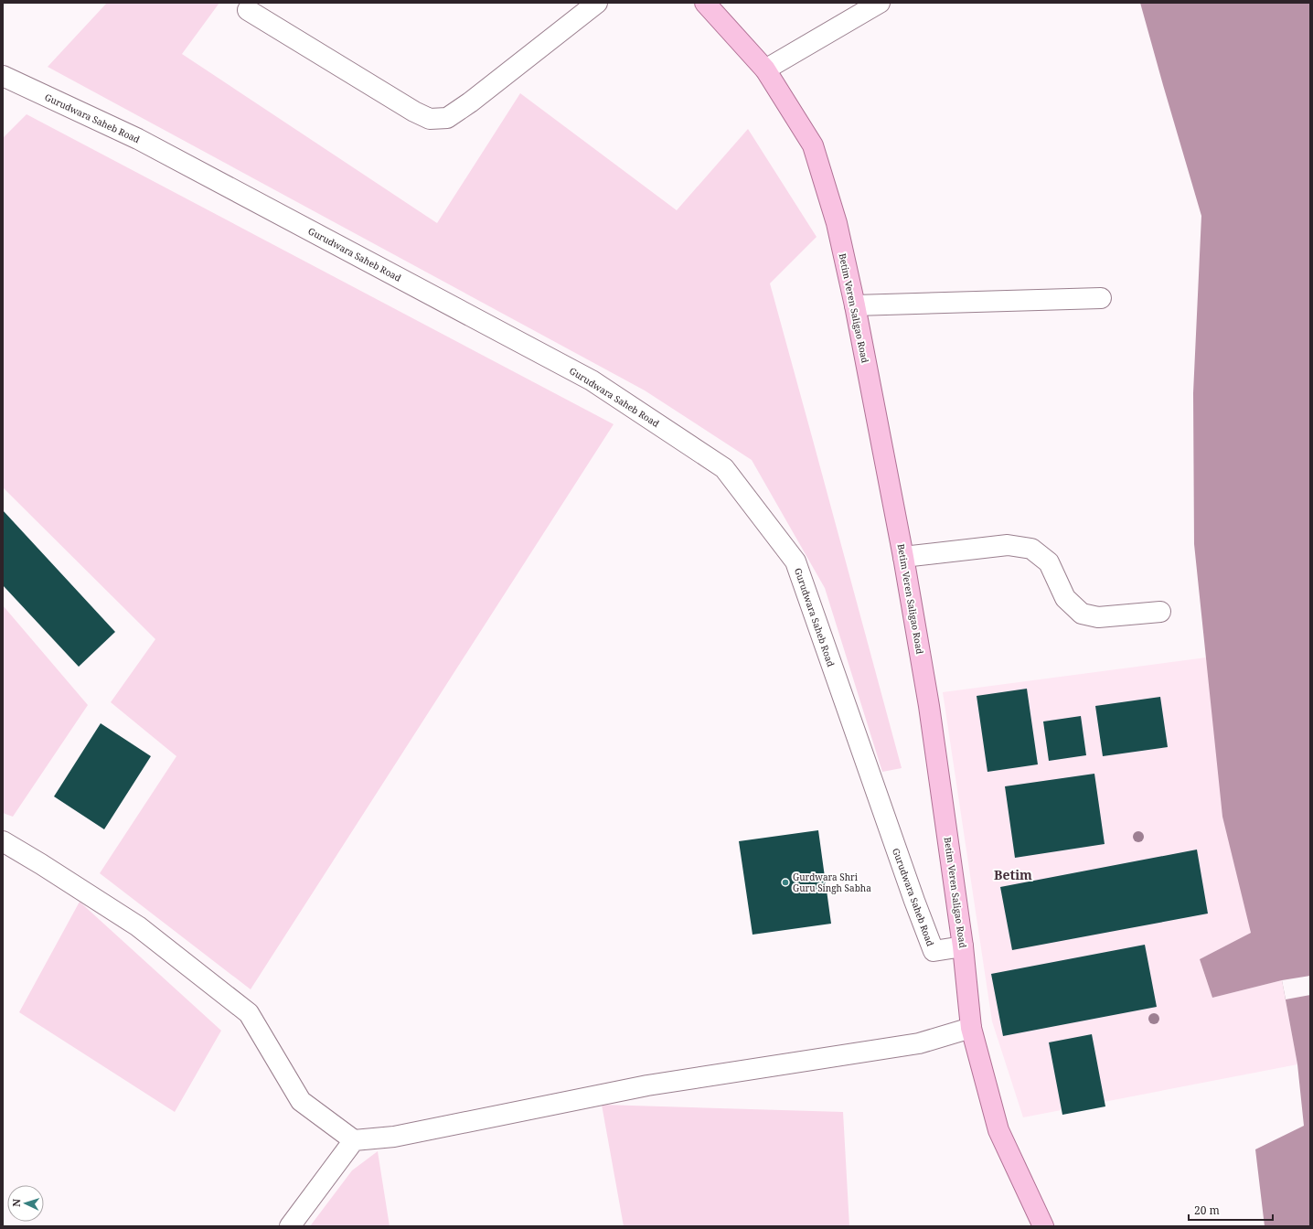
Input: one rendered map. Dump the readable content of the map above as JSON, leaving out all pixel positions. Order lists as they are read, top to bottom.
{
  "streets": {
    "main road": ["Betim Veren Saligao Road"],
    "street": ["Gurudwara Saheb Road"]
  },
  "crossings": [
    ["Gurudwara Saheb Road", "Betim Veren Saligao Road"]
  ],
  "districts": ["Betim"],
  "places": ["Gurdwara Shri Guru Singh Sabha"],
  "scale_bar": "20 m",
  "north": "left"
}
